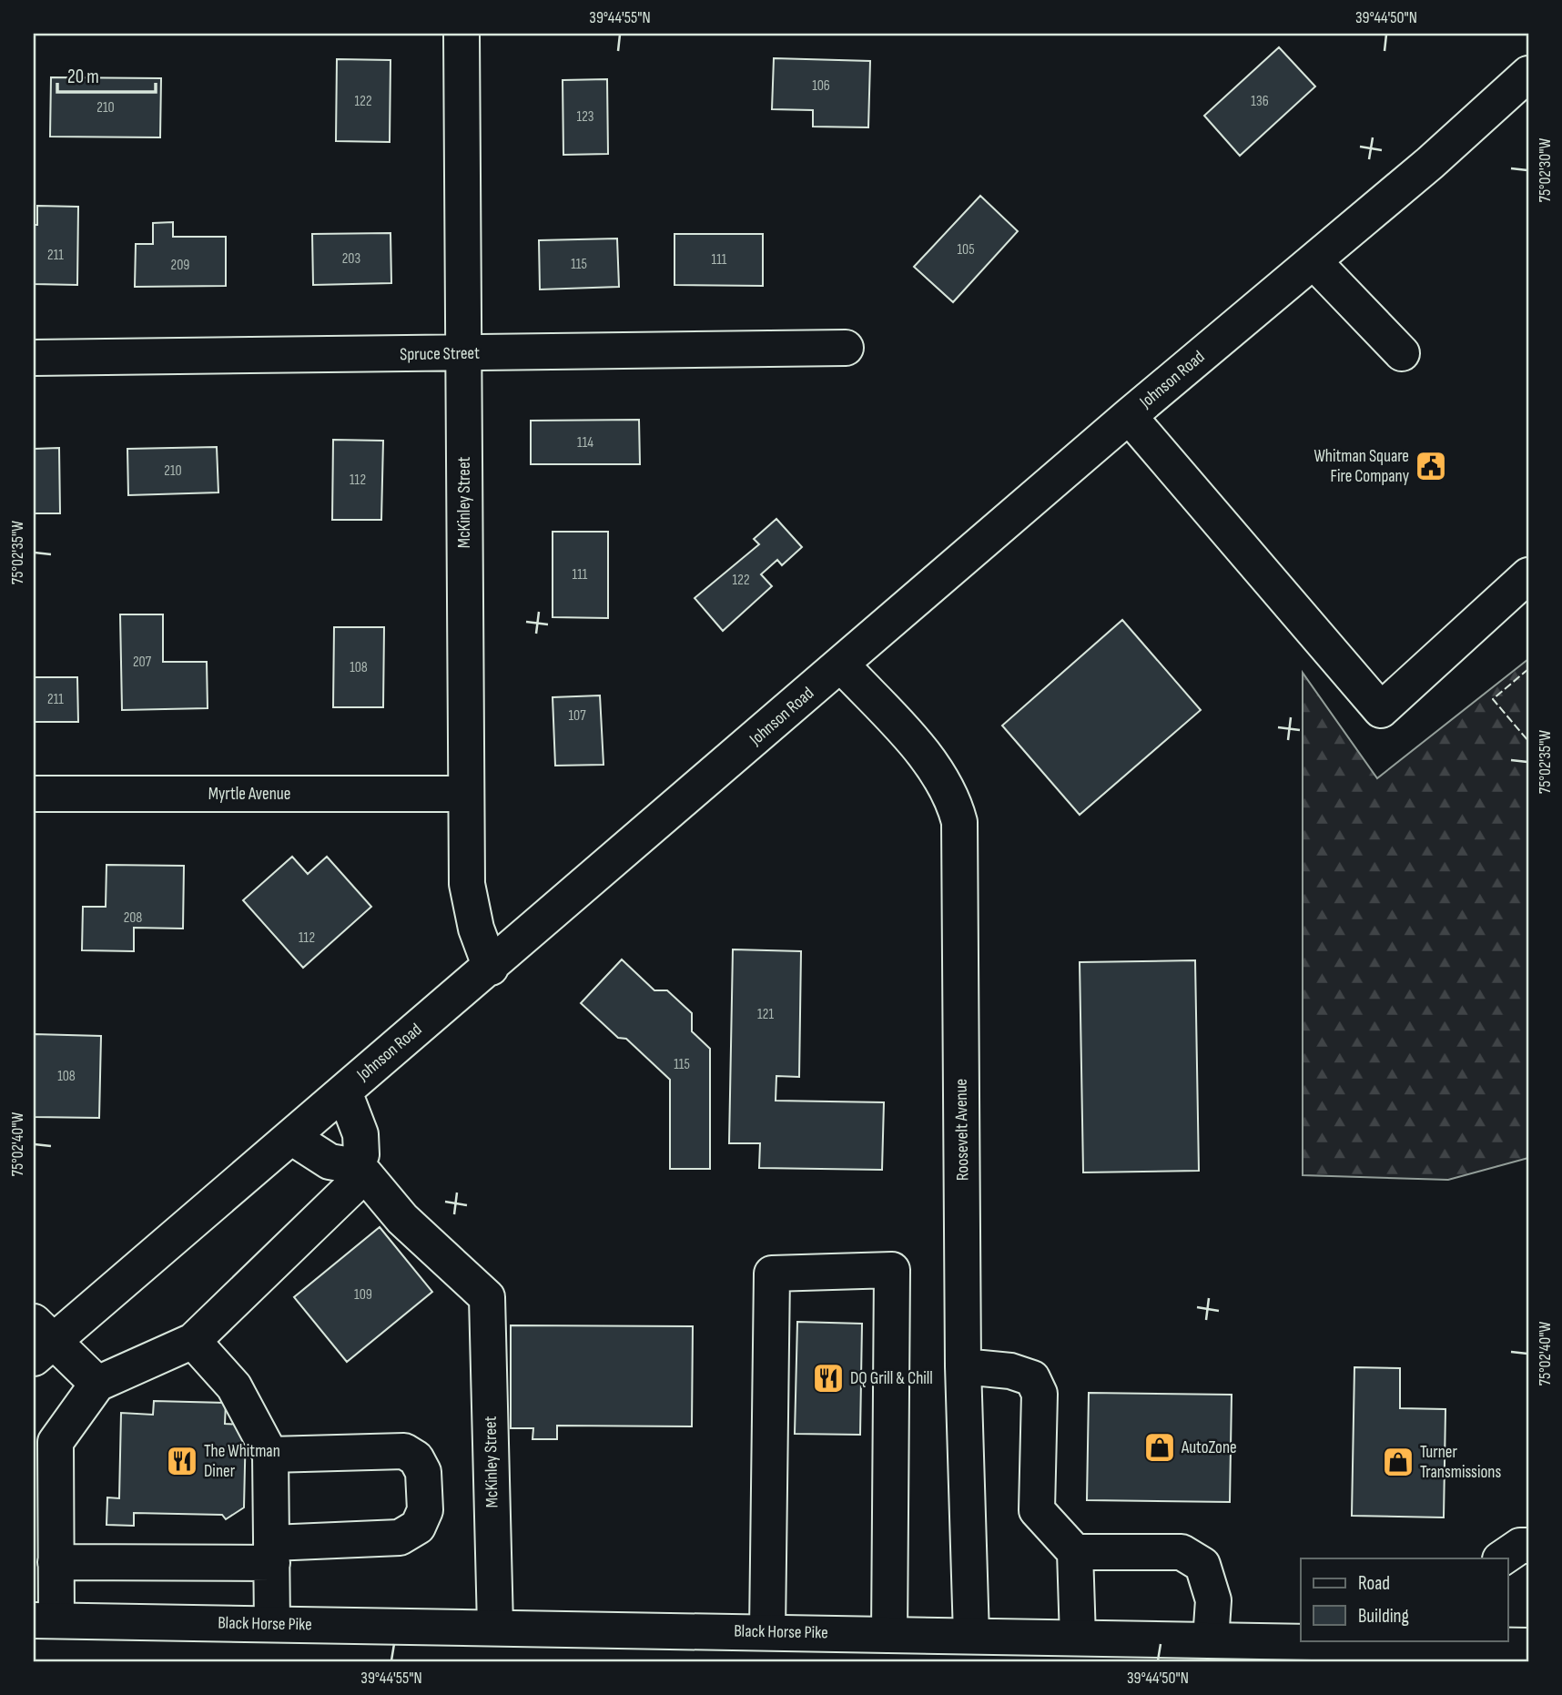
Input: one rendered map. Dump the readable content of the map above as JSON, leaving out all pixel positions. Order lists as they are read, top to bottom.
{
  "streets": {
    "main road": [
      "Spruce Street",
      "Johnson Road",
      "McKinley Street",
      "Myrtle Avenue",
      "Roosevelt Avenue",
      "Black Horse Pike"
    ]
  },
  "crossings": [
    ["Spruce Street", "McKinley Street"],
    ["Johnson Road", "McKinley Street"],
    ["Johnson Road", "Roosevelt Avenue"],
    ["McKinley Street", "Myrtle Avenue"],
    ["McKinley Street", "Black Horse Pike"],
    ["Roosevelt Avenue", "Black Horse Pike"]
  ],
  "places": {
    "public building": ["Whitman Square Fire Company"],
    "restaurant": ["DQ Grill & Chill", "The Whitman Diner"],
    "shop": ["AutoZone", "Turner Transmissions"]
  },
  "house_numbers": [
    "106",
    "122",
    "136",
    "210",
    "123",
    "105",
    "211",
    "203",
    "111",
    "115",
    "209",
    "114",
    "210",
    "112",
    "111",
    "122",
    "207",
    "108",
    "211",
    "107",
    "208",
    "112",
    "121",
    "115",
    "108",
    "109"
  ],
  "legend": ["Road", "Building"],
  "scale_bar": "20 m",
  "coordinates": [
    "39°44'55\"N",
    "39°44'50\"N",
    "75°02'30\"W",
    "75°02'35\"W",
    "75°02'40\"W"
  ]
}
